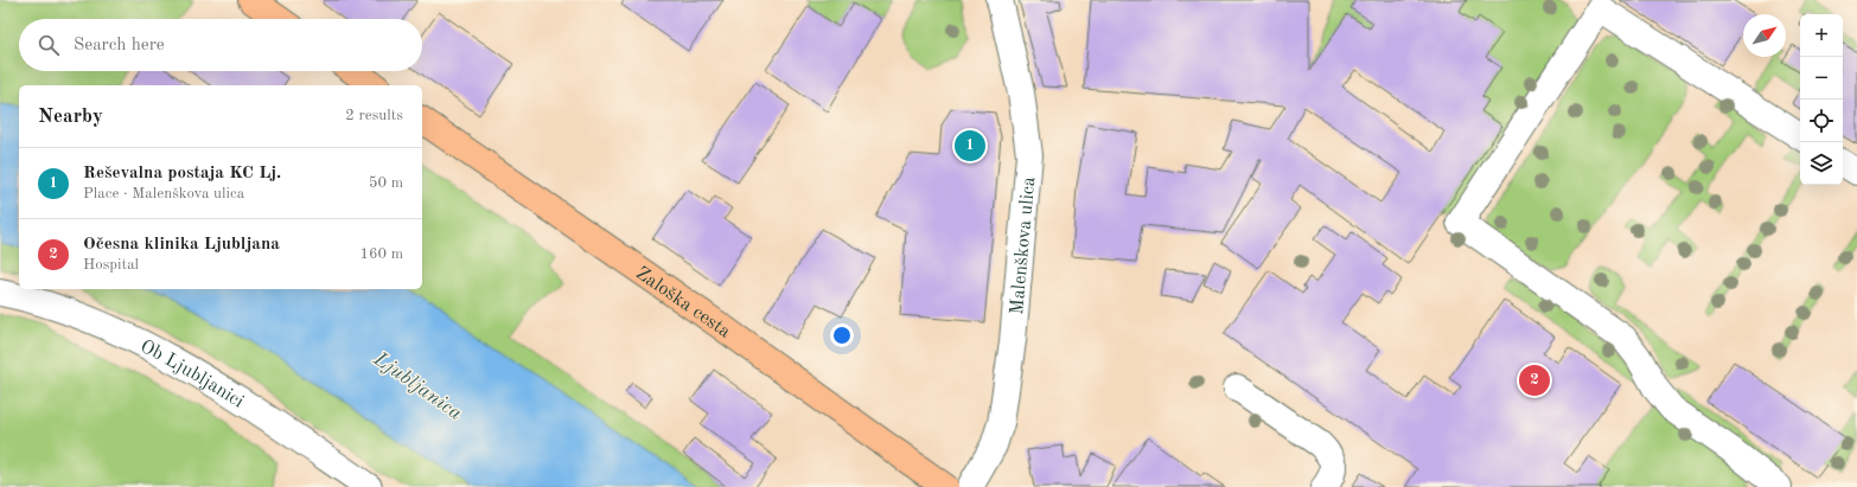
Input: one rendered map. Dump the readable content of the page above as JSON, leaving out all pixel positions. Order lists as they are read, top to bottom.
{
  "streets": {
    "main road": ["Zaloška cesta"],
    "street": ["Malenškova ulica", "Ob Ljubljanici"]
  },
  "water": ["Ljubljanica"],
  "north": "top right",
  "page": {
    "map_buttons": ["+", "−"],
    "search": "Search here",
    "heading": ["Nearby", "2 results"],
    "pins": ["1", "2"],
    "list": [
      {
        "mark": "1",
        "name": "Reševalna postaja KC Lj.",
        "note": "Place · Malenškova ulica",
        "value": "50 m"
      },
      {
        "mark": "2",
        "name": "Očesna klinika Ljubljana",
        "note": "Hospital",
        "value": "160 m"
      }
    ]
  }
}
